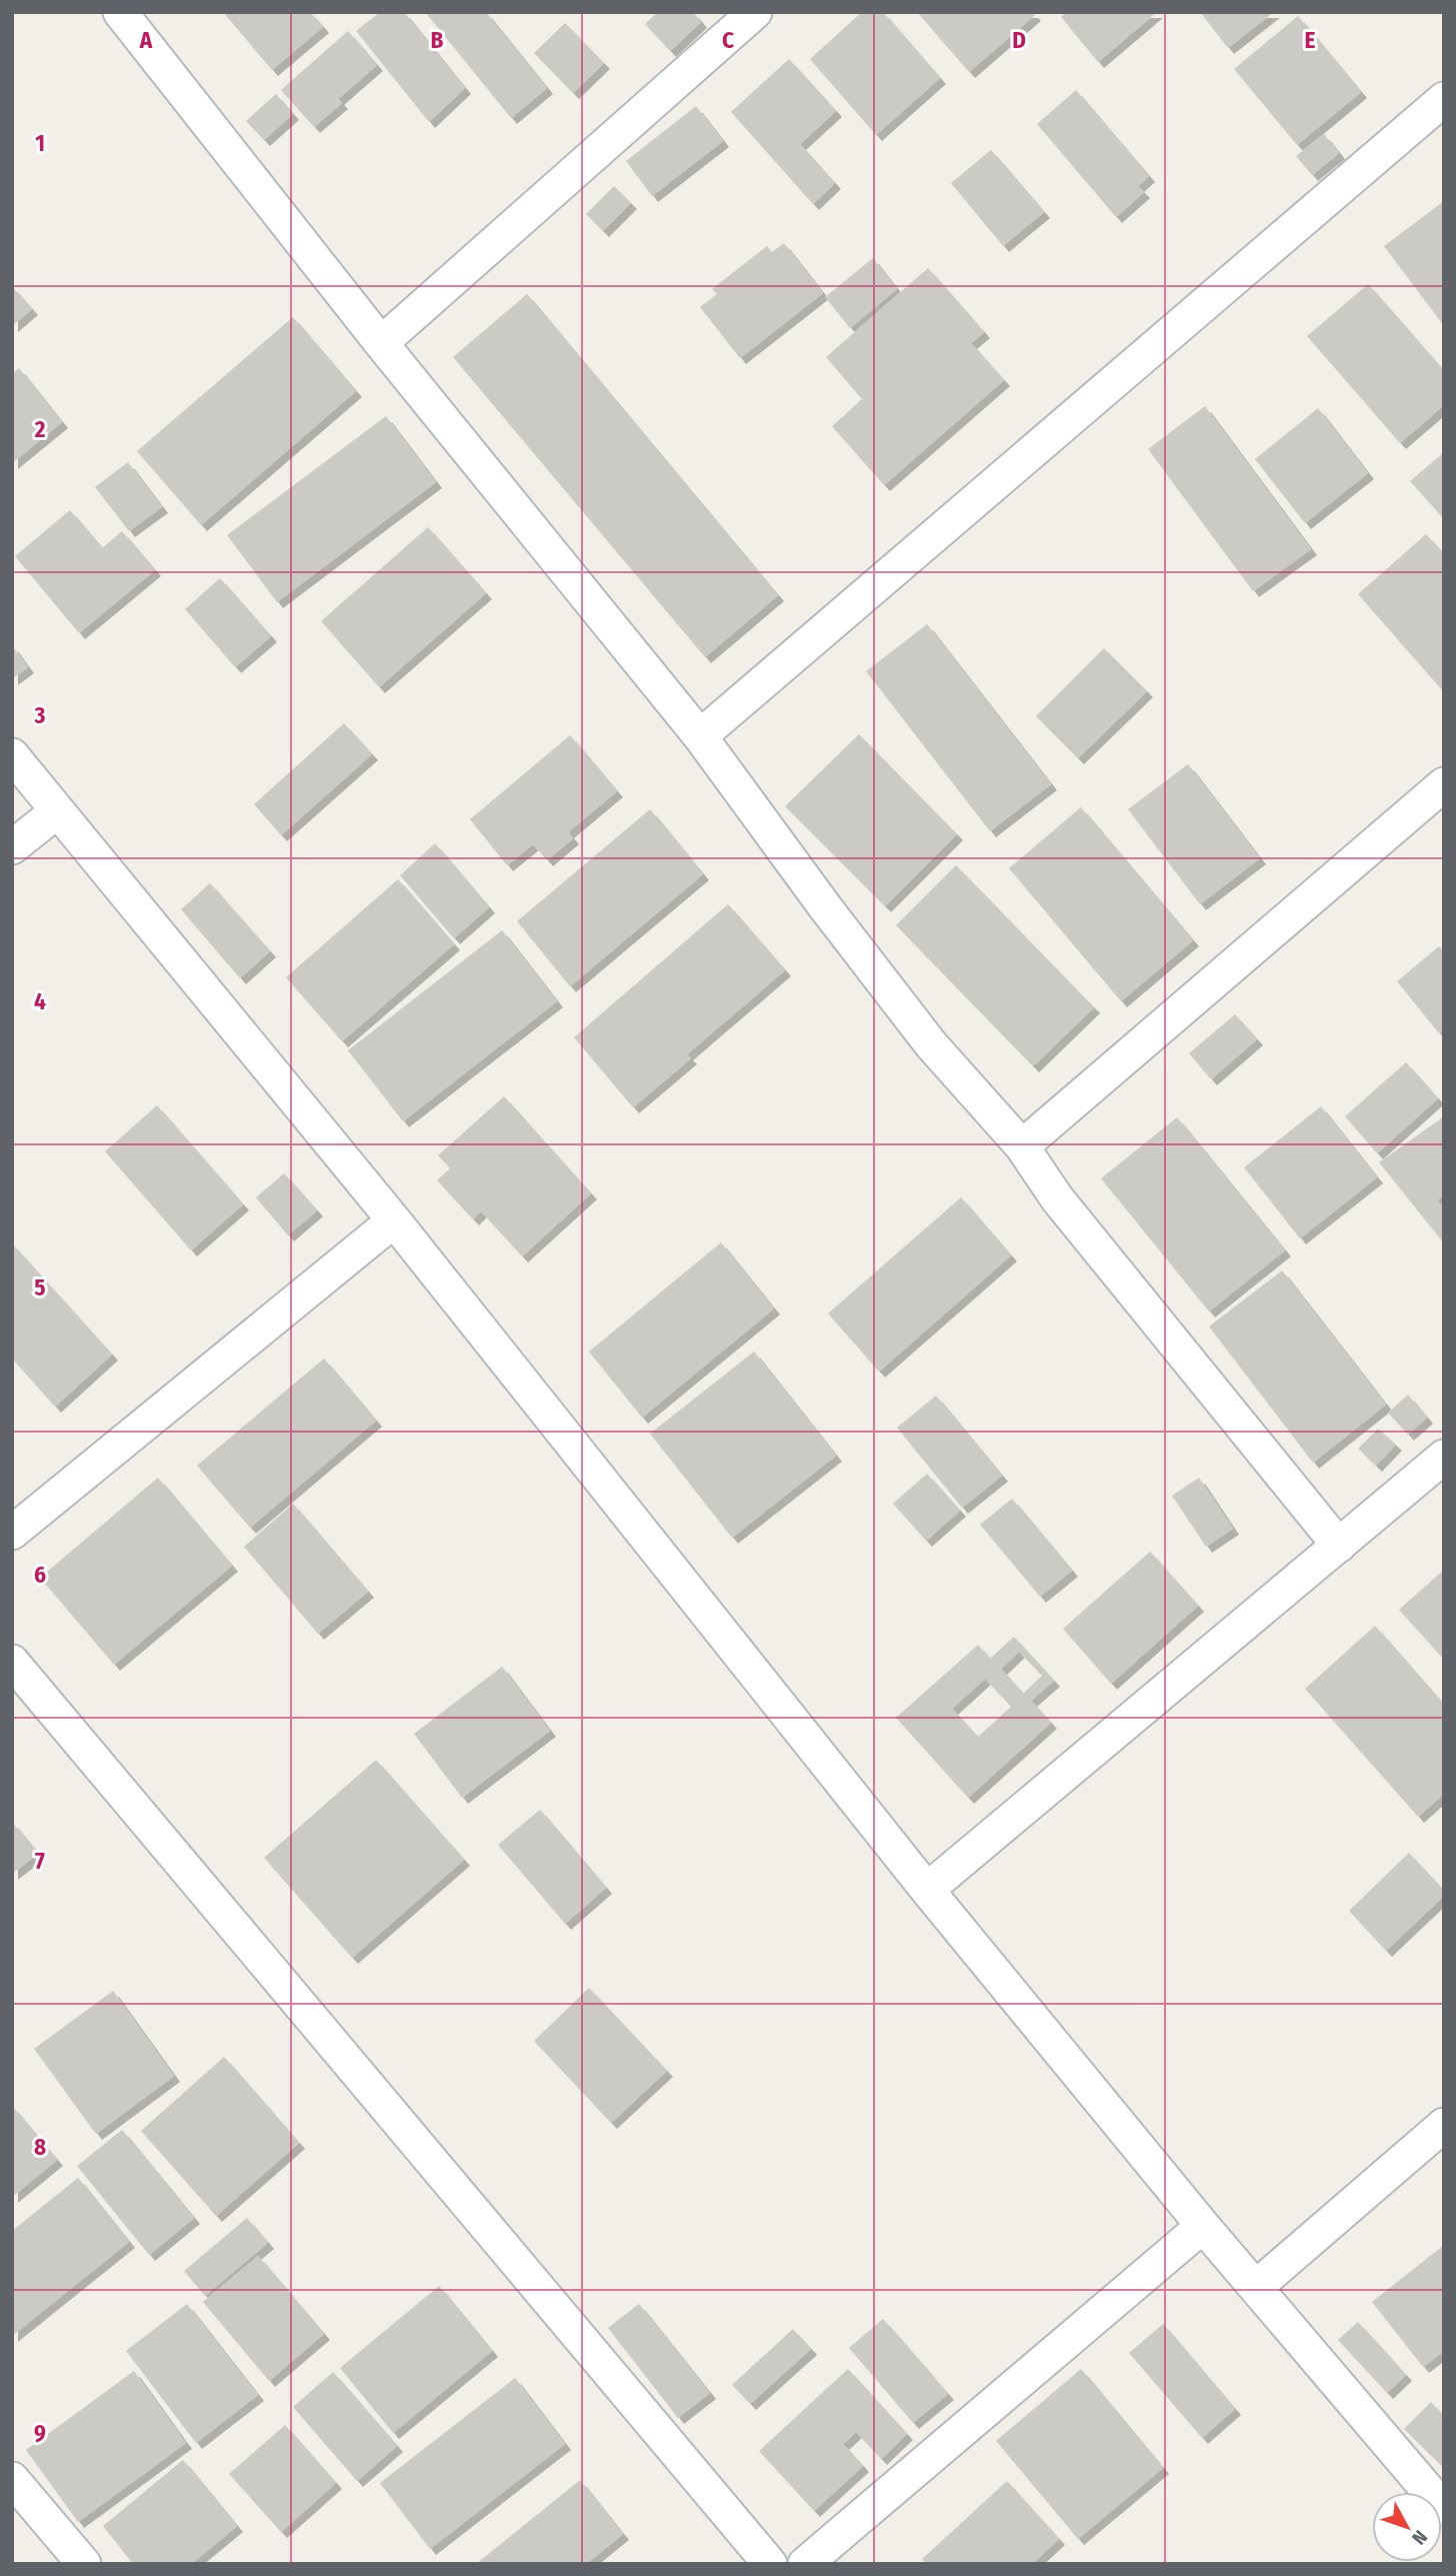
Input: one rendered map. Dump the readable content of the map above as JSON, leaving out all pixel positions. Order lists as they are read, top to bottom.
{
  "north": "bottom right",
  "grid": {
    "columns": [
      "A",
      "B",
      "C",
      "D",
      "E"
    ],
    "rows": [
      "1",
      "2",
      "3",
      "4",
      "5",
      "6",
      "7",
      "8",
      "9"
    ]
  }
}
